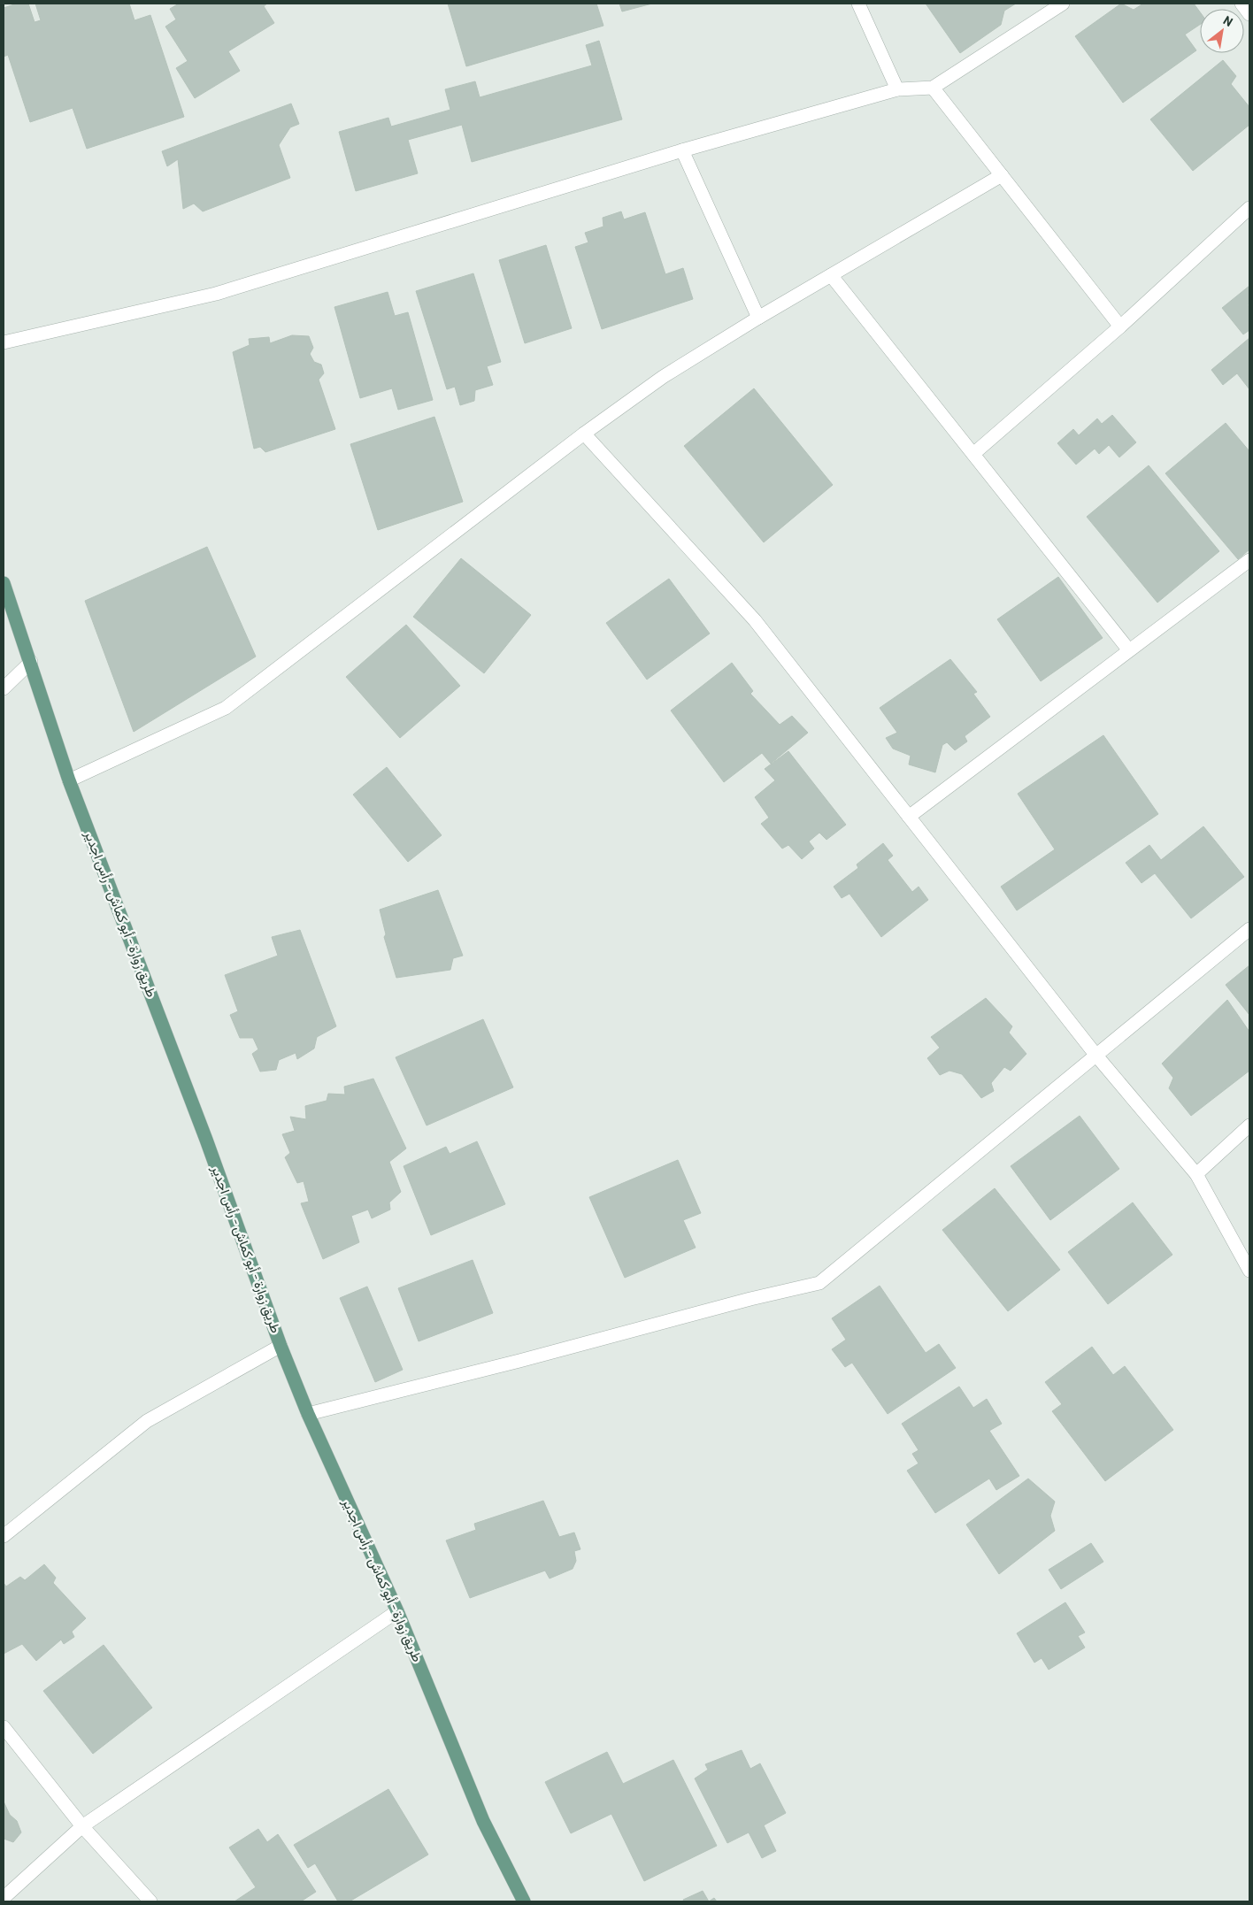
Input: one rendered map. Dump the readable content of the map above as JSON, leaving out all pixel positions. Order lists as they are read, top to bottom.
{
  "streets": {
    "main road": ["طريق زوارة - أبو كماش - رأس اجدير"]
  },
  "north": "top right"
}
